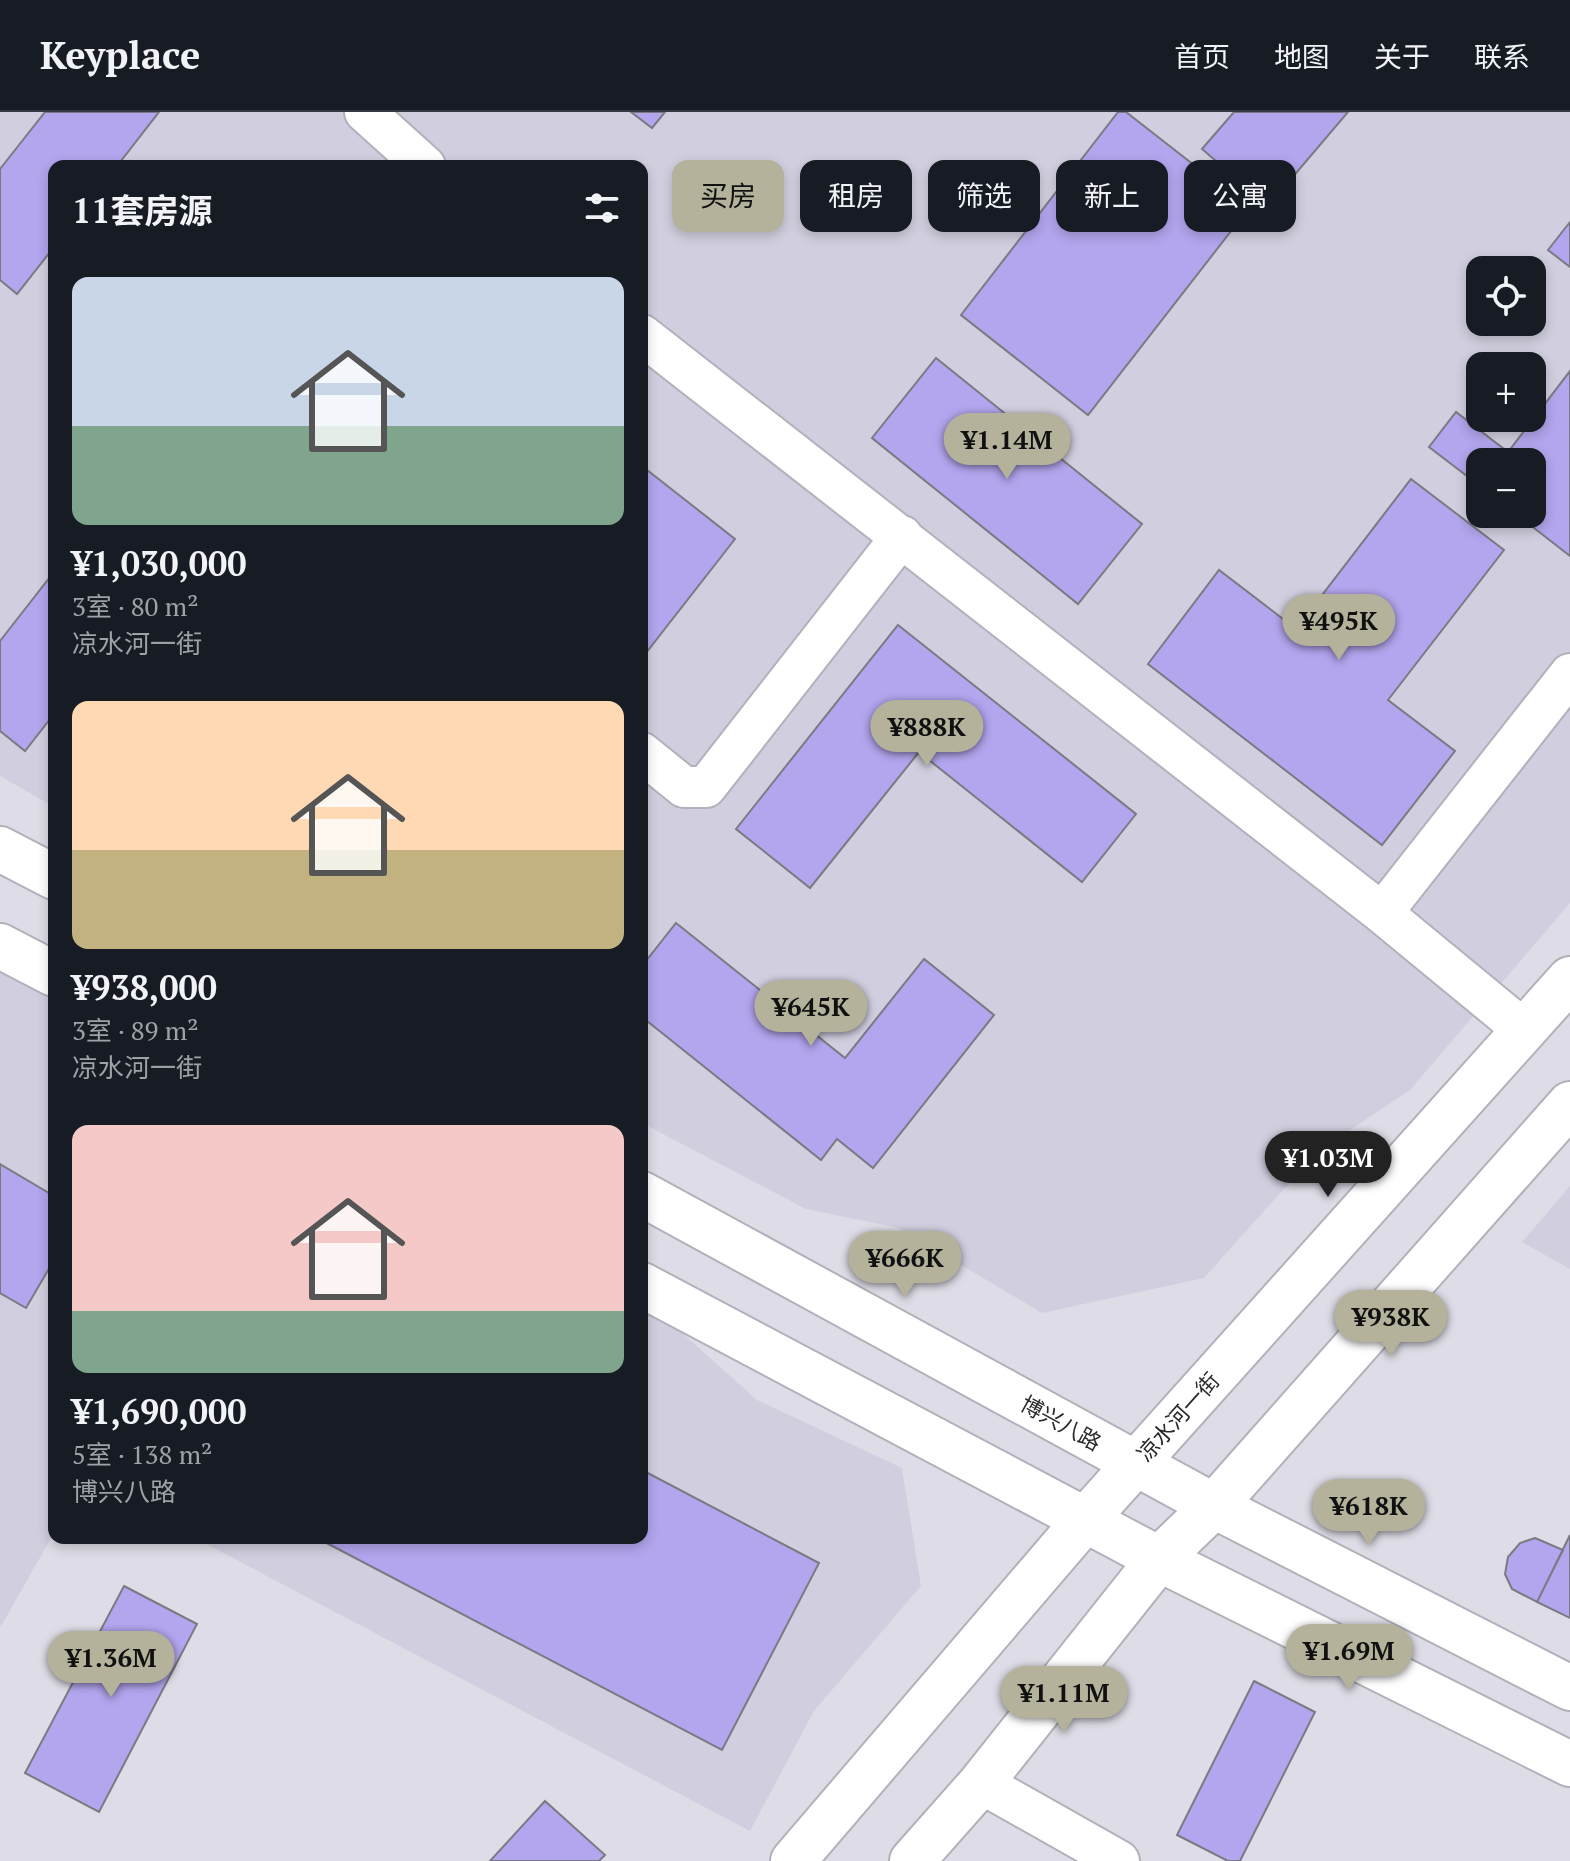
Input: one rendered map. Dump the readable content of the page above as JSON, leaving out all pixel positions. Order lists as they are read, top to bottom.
{
  "streets": {
    "main road": ["凉水河一街", "博兴八路"]
  },
  "crossings": [
    ["凉水河一街", "博兴八路"]
  ],
  "page": {
    "header": "Keyplace",
    "nav": [
      "首页",
      "地图",
      "关于",
      "联系"
    ],
    "chip": [
      "买房",
      "租房",
      "筛选",
      "新上",
      "公寓"
    ],
    "heading": "11套房源",
    "map_buttons": ["+", "−"],
    "list": [
      {
        "name": "¥1,030,000",
        "note": "3室 · 80 m² · 凉水河一街"
      },
      {
        "name": "¥938,000",
        "note": "3室 · 89 m² · 凉水河一街"
      },
      {
        "name": "¥1,690,000",
        "note": "5室 · 138 m² · 博兴八路"
      }
    ],
    "price": [
      "¥1.14M",
      "¥495K",
      "¥888K",
      "¥645K",
      "¥1.03M",
      "¥666K",
      "¥938K",
      "¥618K",
      "¥1.69M",
      "¥1.36M",
      "¥1.11M"
    ]
  }
}
